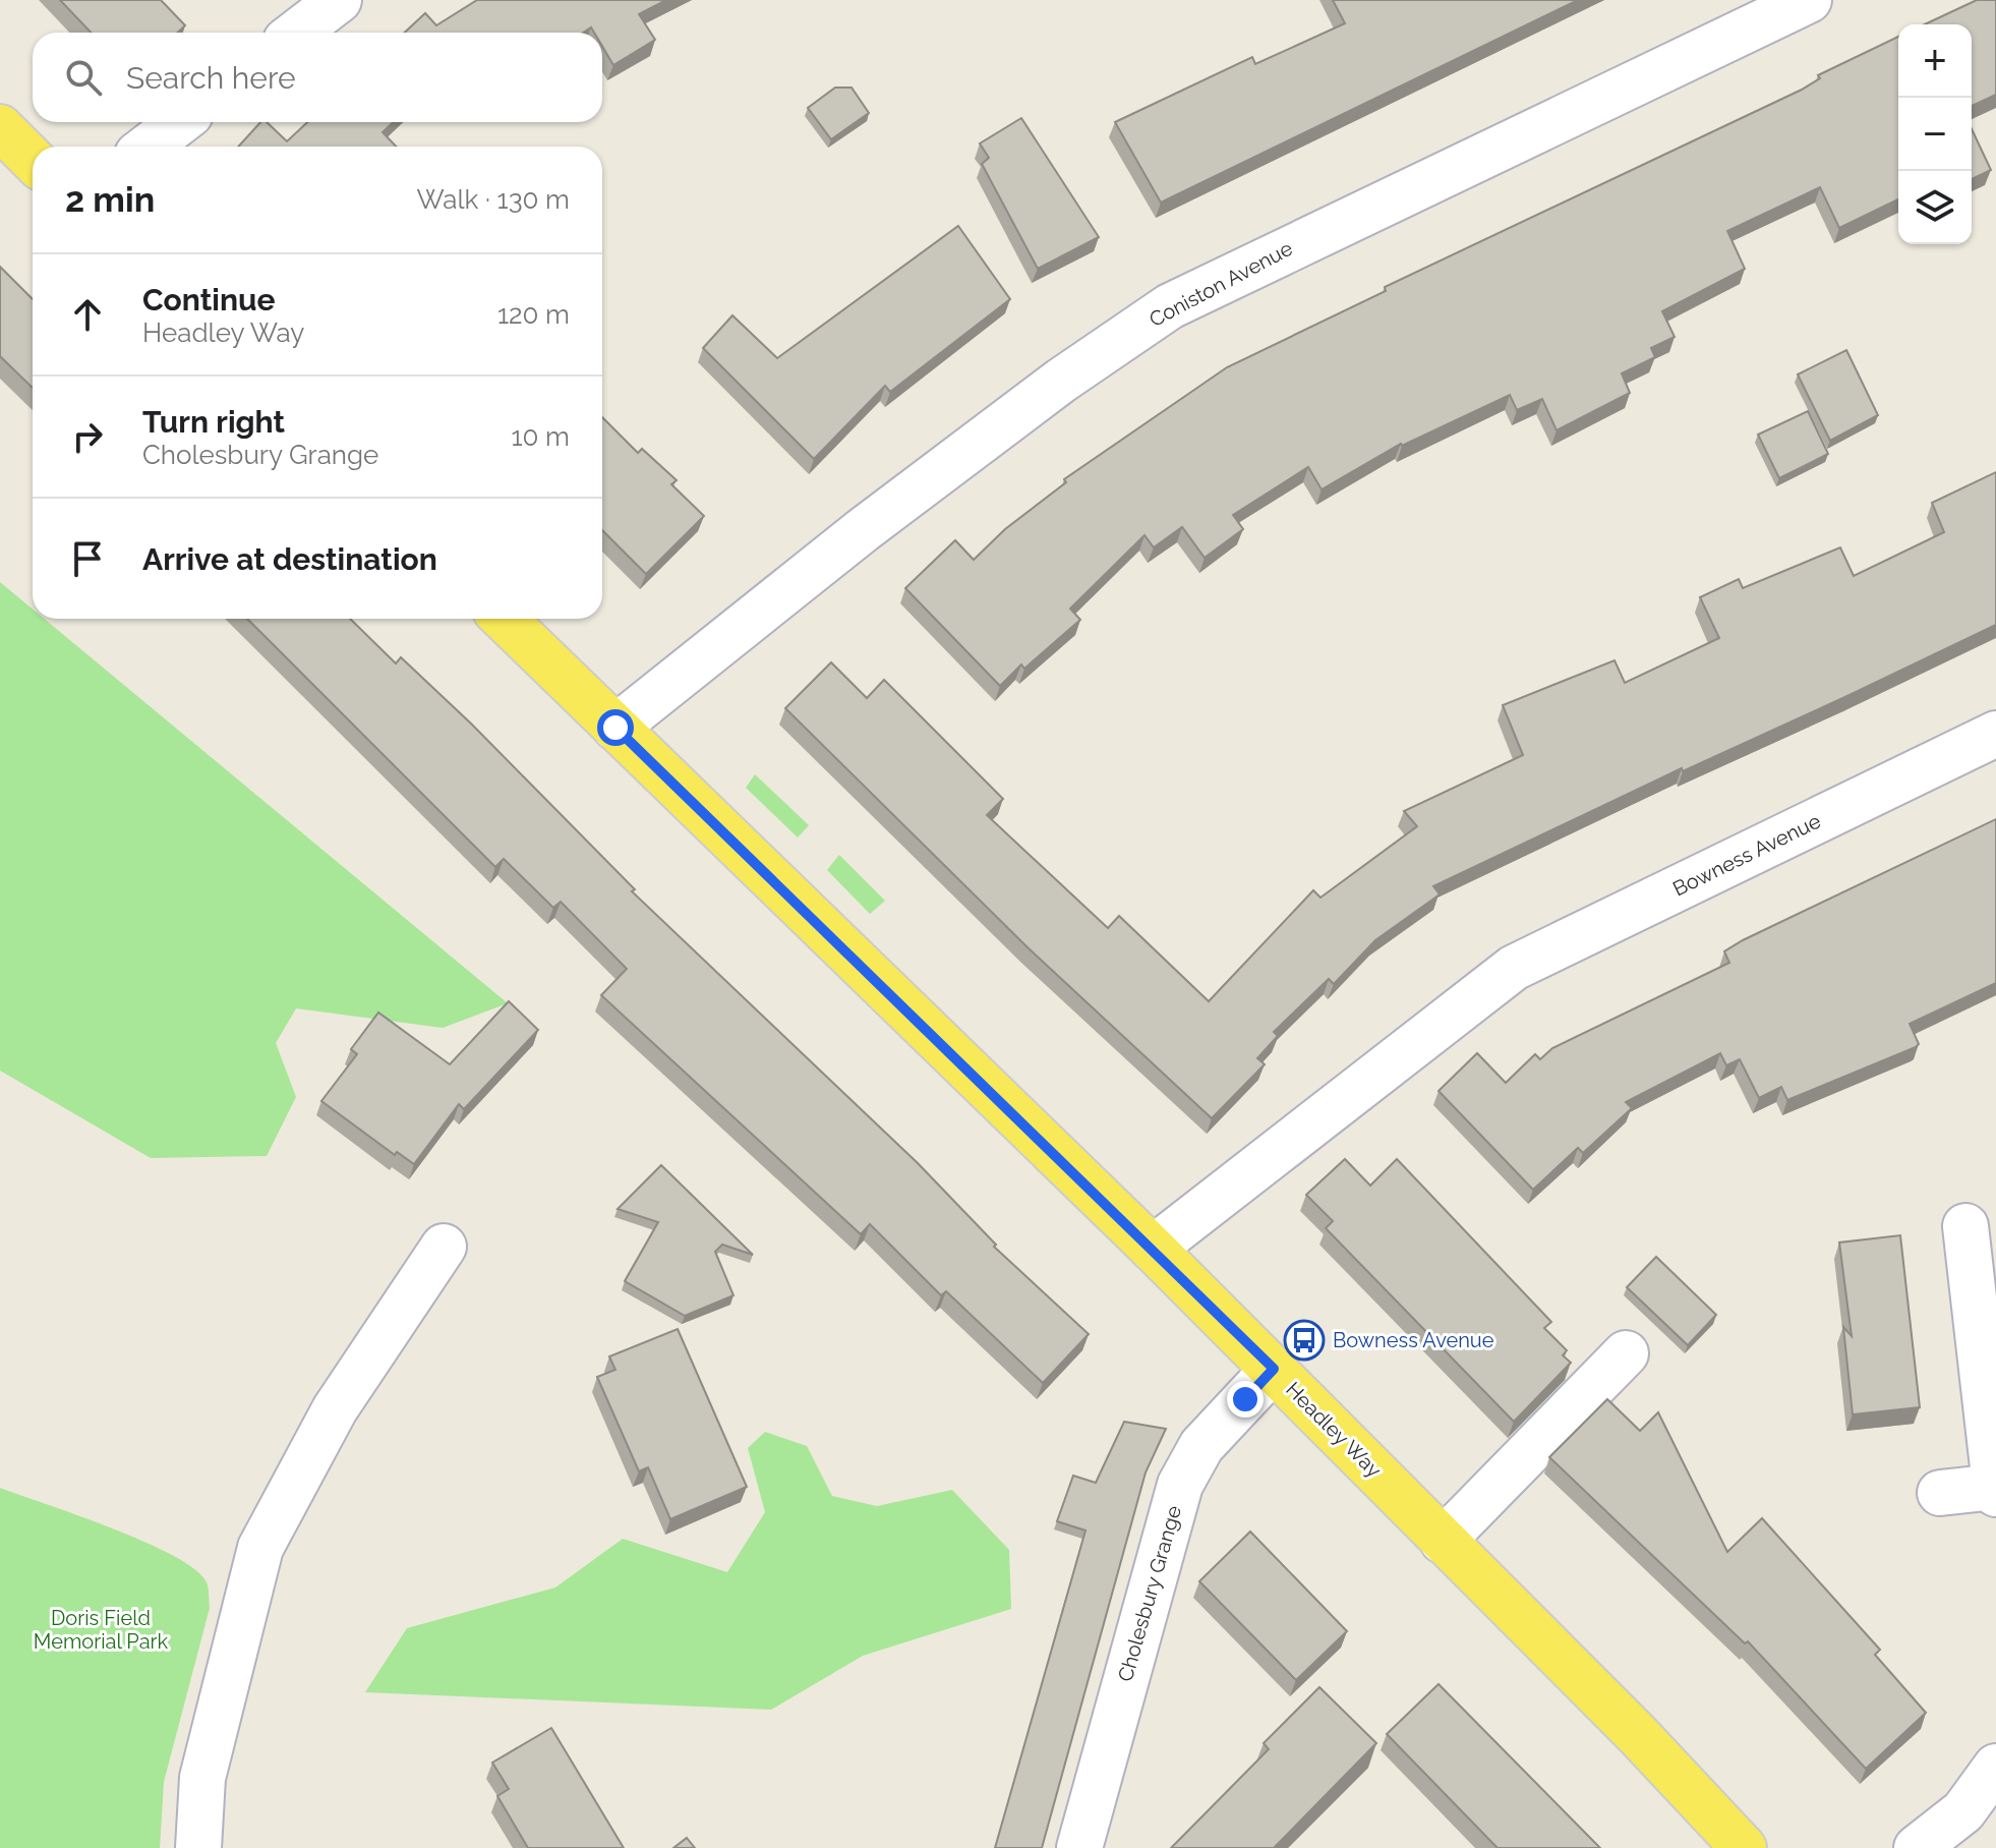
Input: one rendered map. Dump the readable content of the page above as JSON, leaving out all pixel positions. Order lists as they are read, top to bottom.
{
  "streets": {
    "main road": ["Headley Way"],
    "street": ["Coniston Avenue", "Bowness Avenue", "Cholesbury Grange"]
  },
  "crossings": [
    ["Coniston Avenue", "Headley Way"],
    ["Bowness Avenue", "Headley Way"],
    ["Headley Way", "Cholesbury Grange"]
  ],
  "parks": ["Doris Field Memorial Park"],
  "places": {
    "bus stop": ["Bowness Avenue"]
  },
  "page": {
    "map_buttons": ["+", "−"],
    "search": "Search here",
    "heading": ["2 min", "Walk · 130 m"],
    "list": [
      ["Continue", "Headley Way", "120 m"],
      ["Turn right", "Cholesbury Grange", "10 m"],
      "Arrive at destination"
    ]
  }
}
